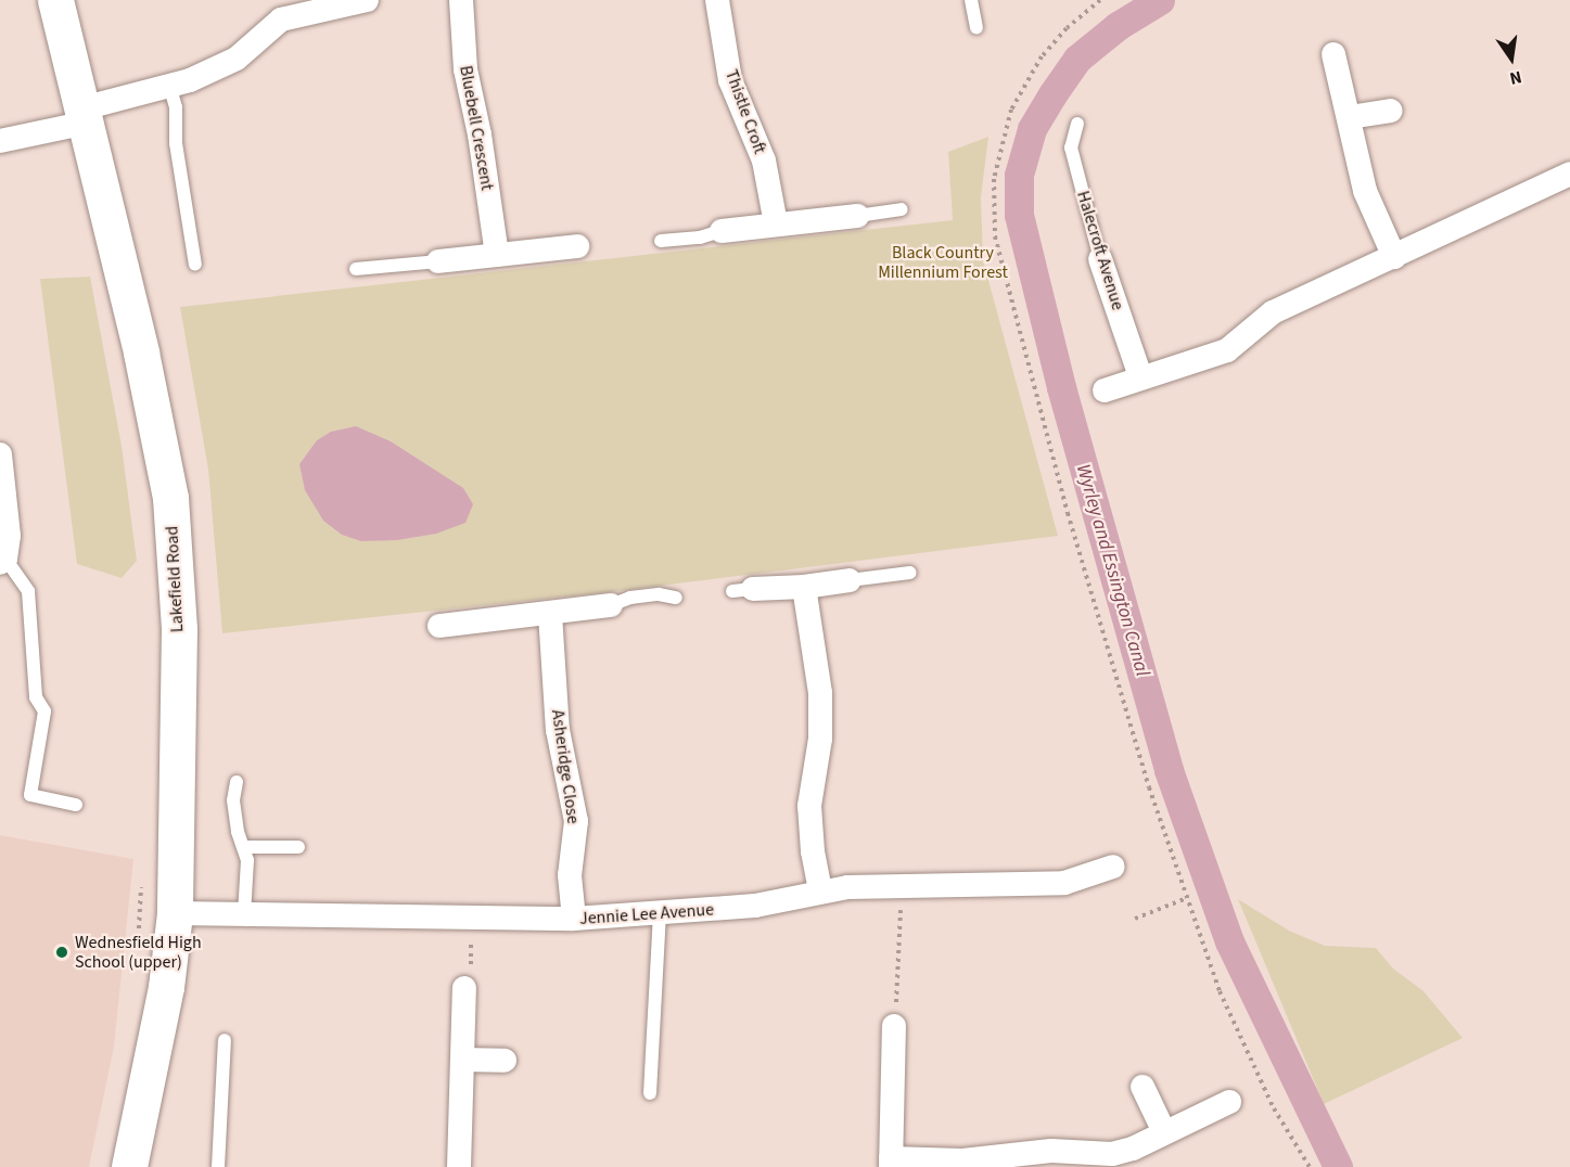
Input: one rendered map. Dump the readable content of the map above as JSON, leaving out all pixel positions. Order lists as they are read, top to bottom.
{
  "streets": {
    "main road": ["Lakefield Road"],
    "street": [
      "Thistle Croft",
      "Bluebell Crescent",
      "Halecroft Avenue",
      "Asheridge Close",
      "Jennie Lee Avenue"
    ]
  },
  "crossings": [
    ["Lakefield Road", "Jennie Lee Avenue"],
    ["Asheridge Close", "Jennie Lee Avenue"]
  ],
  "water": ["Wyrley and Essington Canal"],
  "parks": ["Black Country Millennium Forest"],
  "places": ["Wednesfield High School (upper)"],
  "north": "bottom"
}
